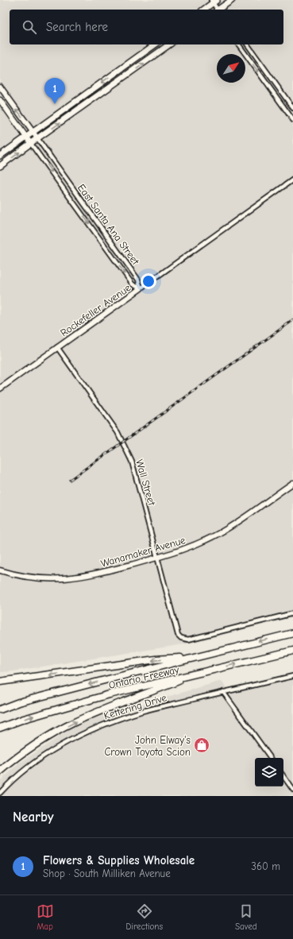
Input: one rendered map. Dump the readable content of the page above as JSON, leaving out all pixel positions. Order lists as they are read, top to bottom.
{
  "streets": {
    "highway": ["Ontario Freeway"],
    "street": [
      "East Santa Ana Street",
      "Rockefeller Avenue",
      "Wall Street",
      "Wanamaker Avenue",
      "Kettering Drive"
    ]
  },
  "crossings": [
    ["East Santa Ana Street", "Rockefeller Avenue"],
    ["Rockefeller Avenue", "Wall Street"],
    ["Wall Street", "Wanamaker Avenue"]
  ],
  "places": {
    "shop": ["John Elway's Crown Toyota Scion"]
  },
  "north": "top right",
  "page": {
    "search": "Search here",
    "pins": "1",
    "heading": "Nearby",
    "list": [
      {
        "mark": "1",
        "name": "Flowers & Supplies Wholesale",
        "note": "Shop · South Milliken Avenue",
        "value": "360 m"
      }
    ],
    "nav": ["Map", "Directions", "Saved"]
  }
}
